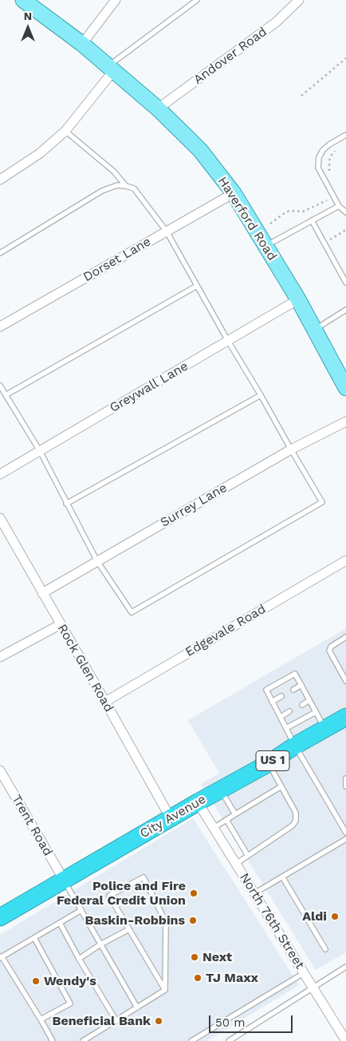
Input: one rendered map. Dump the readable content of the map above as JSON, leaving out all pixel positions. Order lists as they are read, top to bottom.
{
  "streets": {
    "highway": ["US 1", "City Avenue"],
    "main road": ["Haverford Road"],
    "street": [
      "Andover Road",
      "Dorset Lane",
      "Greywall Lane",
      "Surrey Lane",
      "Edgevale Road",
      "Rock Glen Road",
      "Trent Road",
      "North 76th Street"
    ]
  },
  "crossings": [
    ["Andover Road", "Haverford Road"],
    ["Haverford Road", "Dorset Lane"],
    ["Haverford Road", "Greywall Lane"],
    ["Surrey Lane", "Rock Glen Road"],
    ["Edgevale Road", "Rock Glen Road"],
    ["Rock Glen Road", "City Avenue"],
    ["City Avenue", "Trent Road"],
    ["City Avenue", "North 76th Street"]
  ],
  "places": [
    "Police and Fire Federal Credit Union",
    "Aldi",
    "Baskin-Robbins",
    "Next",
    "TJ Maxx",
    "Wendy's",
    "Beneficial Bank"
  ],
  "scale_bar": "50 m",
  "north": "top"
}
